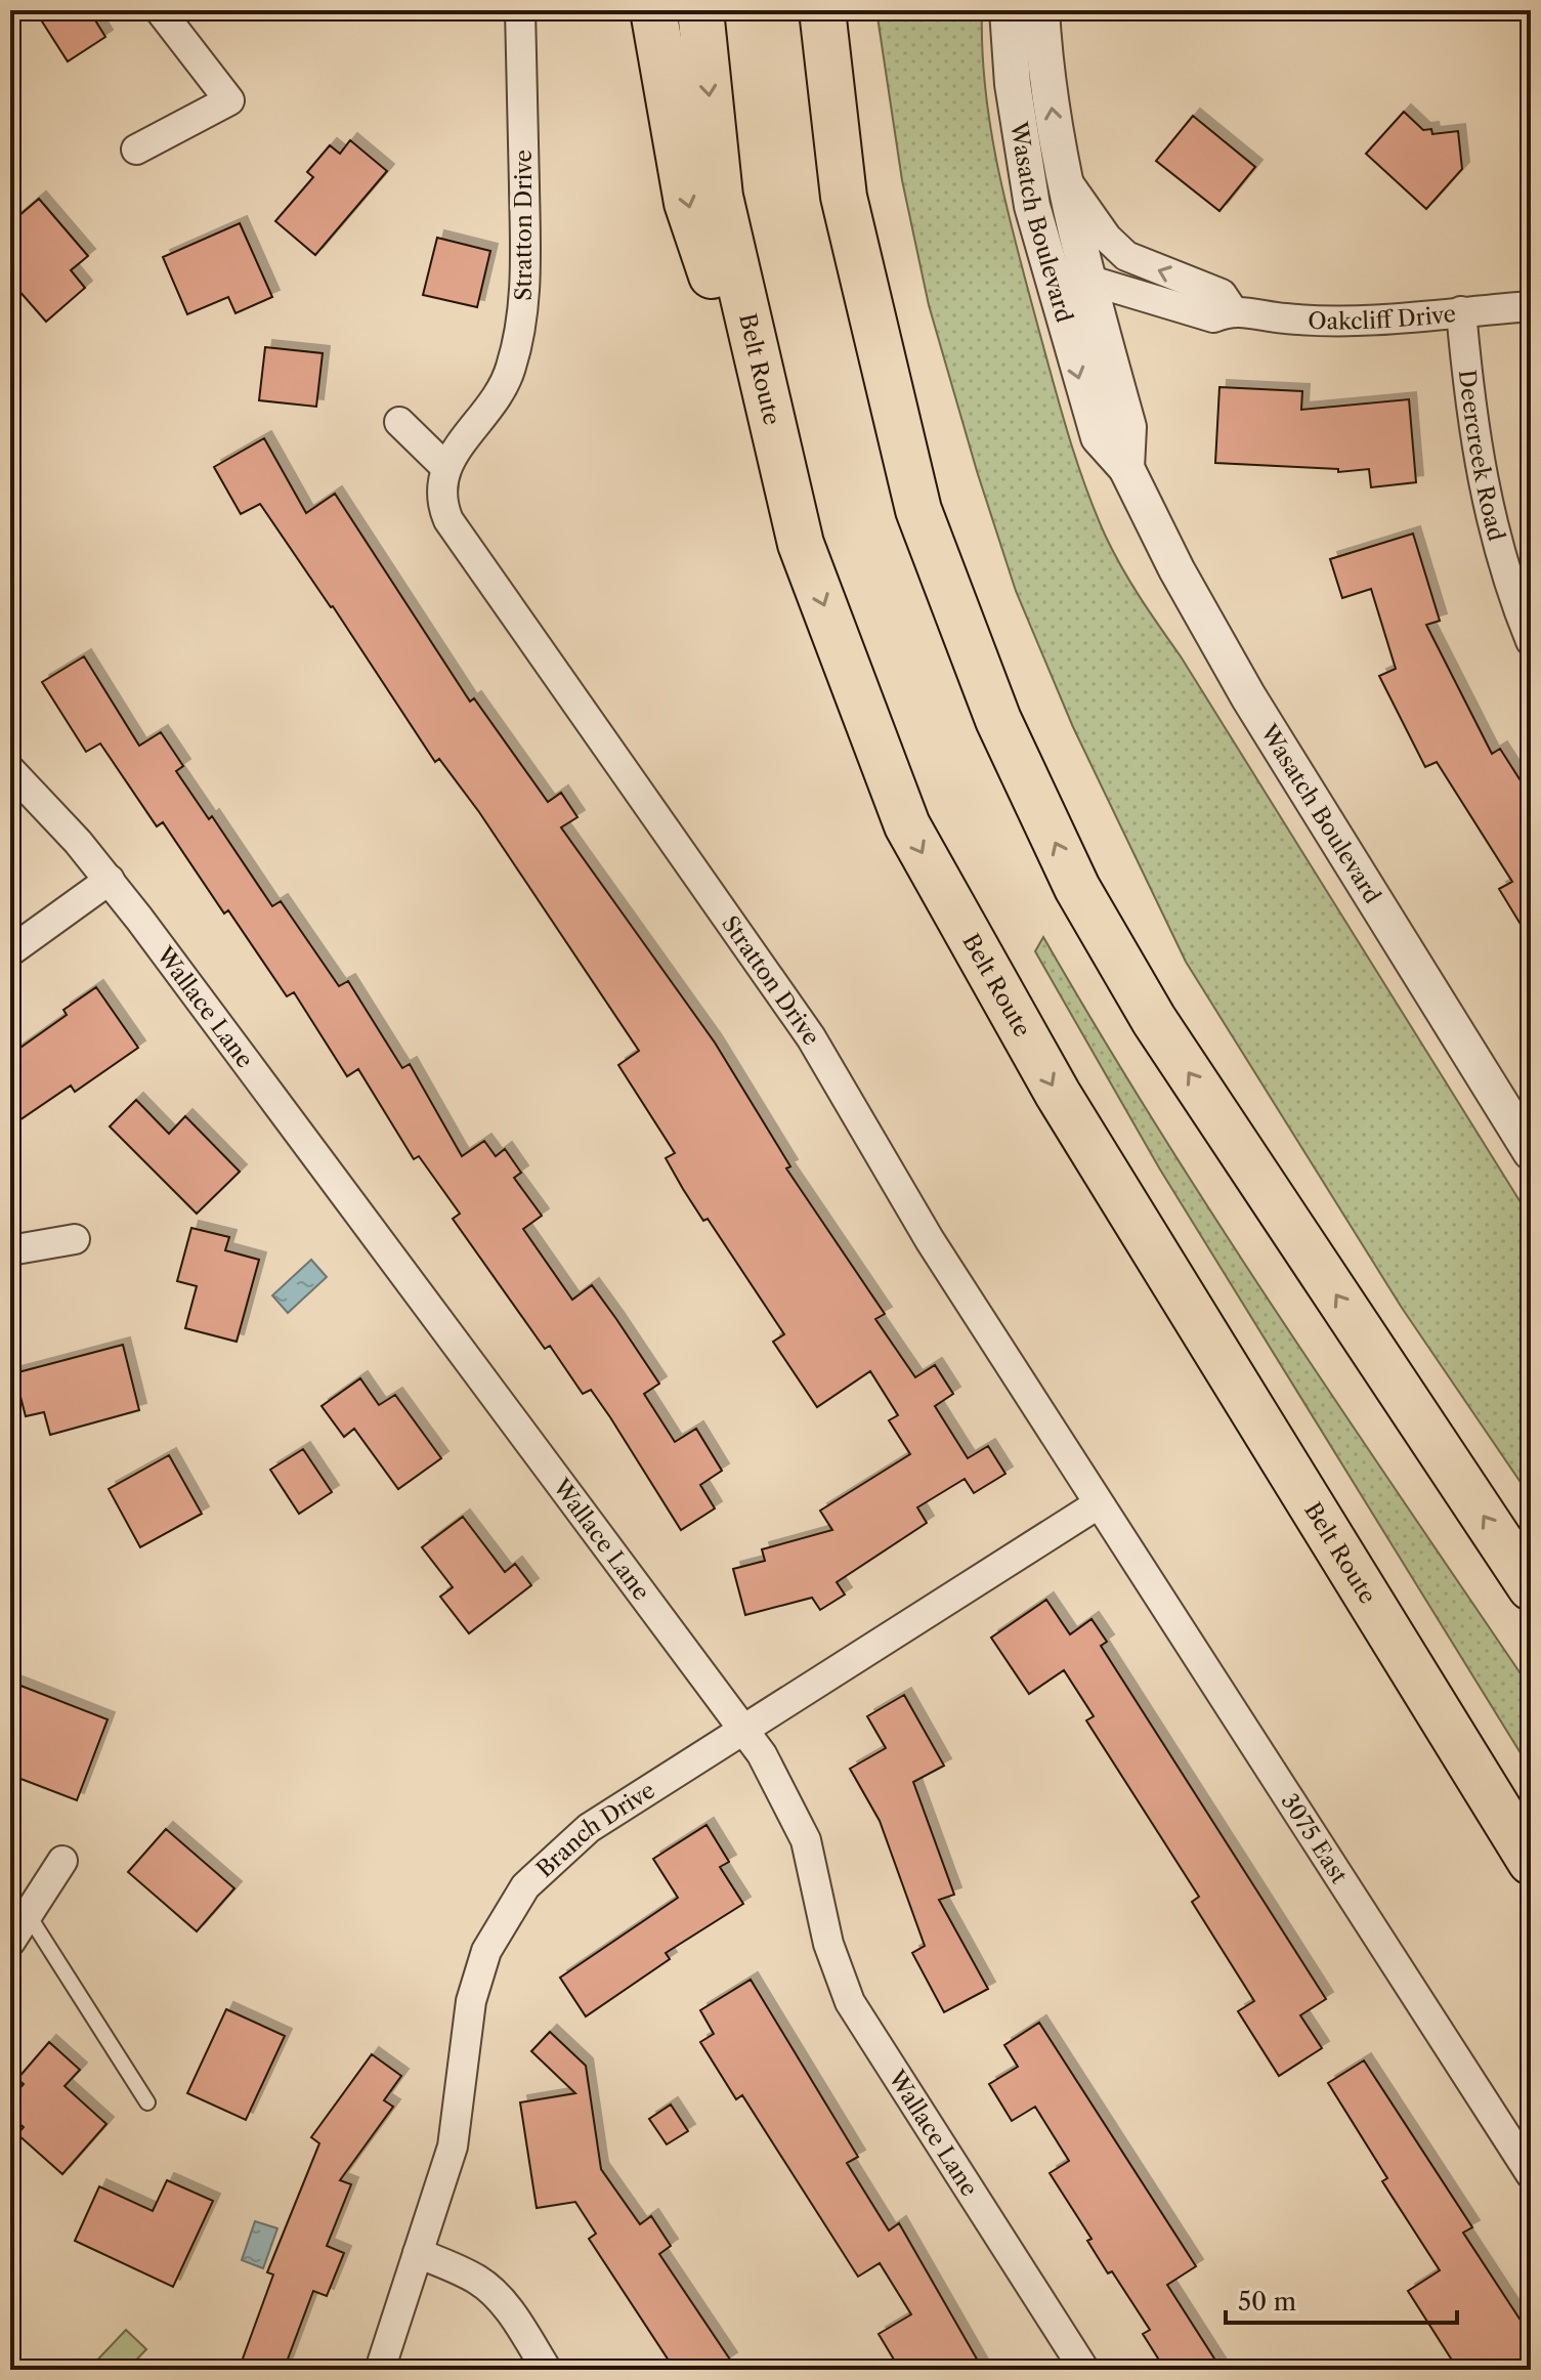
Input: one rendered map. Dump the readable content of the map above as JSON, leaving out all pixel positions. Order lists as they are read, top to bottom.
{
  "streets": {
    "highway": ["Belt Route"],
    "street": [
      "Wasatch Boulevard",
      "Stratton Drive",
      "Oakcliff Drive",
      "Deercreek Road",
      "Wallace Lane",
      "Branch Drive",
      "3075 East"
    ]
  },
  "crossings": [
    ["Wasatch Boulevard", "Oakcliff Drive"],
    ["Stratton Drive", "Branch Drive"],
    ["Stratton Drive", "3075 East"],
    ["Oakcliff Drive", "Deercreek Road"],
    ["Wallace Lane", "Branch Drive"],
    ["Branch Drive", "3075 East"]
  ],
  "scale_bar": "50 m"
}
